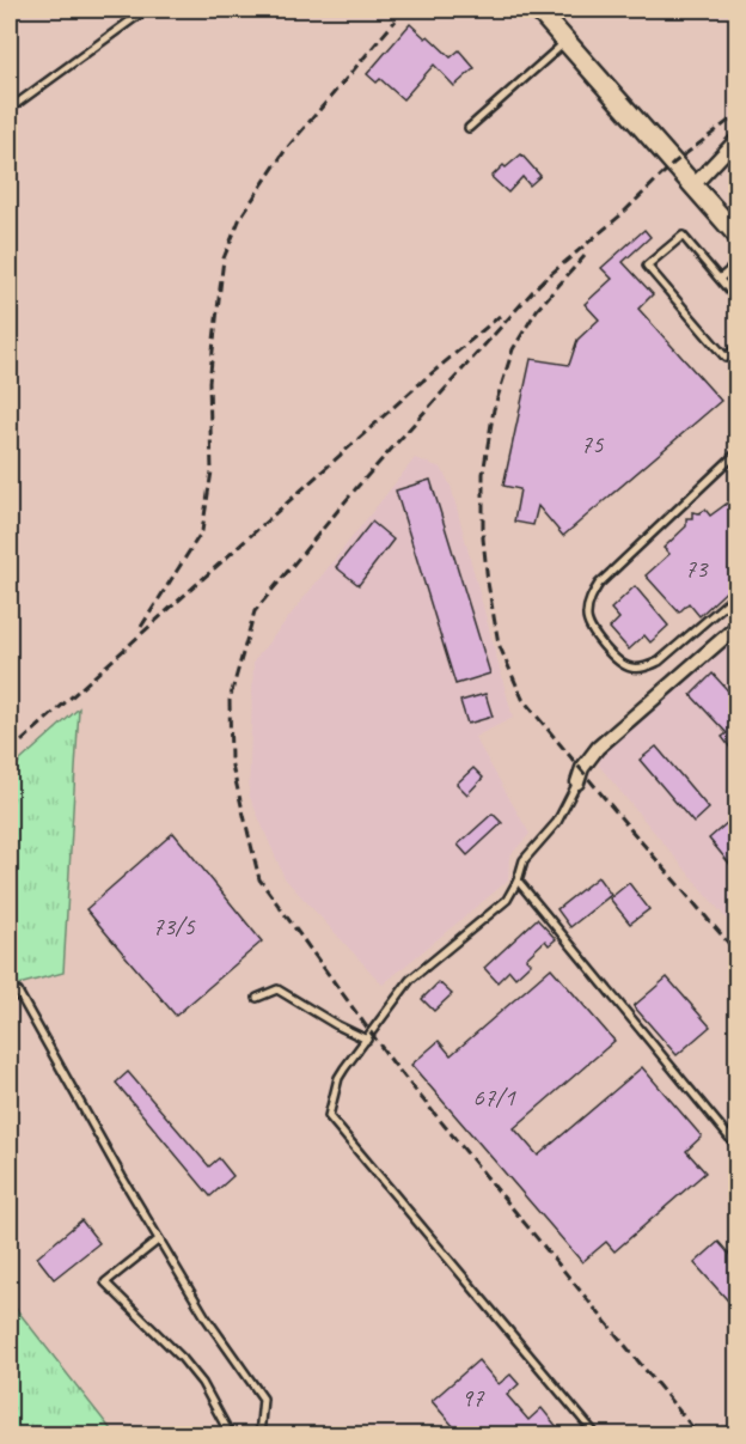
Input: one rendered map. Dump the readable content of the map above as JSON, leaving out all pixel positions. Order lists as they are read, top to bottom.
{
  "house_numbers": [
    "75",
    "73",
    "73/5",
    "67/1",
    "97"
  ]
}
